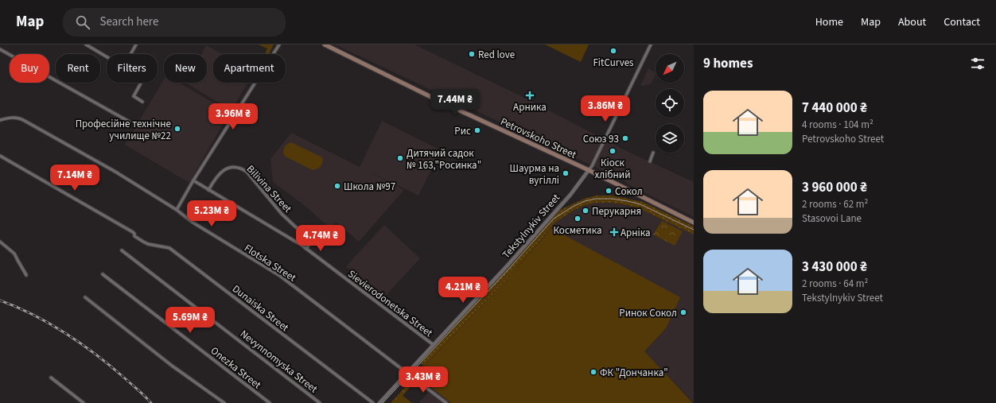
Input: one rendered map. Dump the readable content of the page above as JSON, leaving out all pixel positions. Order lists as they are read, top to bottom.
{
  "streets": {
    "main road": ["Petrovskoho Street"],
    "street": [
      "Bilivina Street",
      "Tekstylnykiv Street",
      "Flotska Street",
      "Sievierodonetska Street",
      "Dunaiska Street",
      "Nevynnomyska Street",
      "Onezka Street"
    ]
  },
  "crossings": [
    ["Petrovskoho Street", "Tekstylnykiv Street"],
    ["Bilivina Street", "Sievierodonetska Street"],
    ["Tekstylnykiv Street", "Flotska Street"],
    ["Tekstylnykiv Street", "Sievierodonetska Street"]
  ],
  "places": {
    "other": [
      "FitCurves",
      "Red love",
      "Професійне технічне училище №22",
      "Рис",
      "Союз 93",
      "Кіоск хлібний",
      "Дитячий садок № 163,\"Росинка\"",
      "Шаурма на вугіллі",
      "Школа №97",
      "Сокол",
      "Перукарня",
      "Косметика",
      "Ринок Сокол",
      "ФК \"Дончанка\""
    ],
    "health": ["Арника", "Арніка"]
  },
  "north": "bottom left",
  "page": {
    "header": "Map",
    "search": "Search here",
    "nav": [
      "Home",
      "Map",
      "About",
      "Contact"
    ],
    "heading": "9 homes",
    "chip": [
      "Buy",
      "Rent",
      "Filters",
      "New",
      "Apartment"
    ],
    "list": [
      {
        "name": "7 440 000 ₴",
        "note": "4 rooms · 104 m² · Petrovskoho Street"
      },
      {
        "name": "3 960 000 ₴",
        "note": "2 rooms · 62 m² · Stasovoi Lane"
      },
      {
        "name": "3 430 000 ₴",
        "note": "2 rooms · 64 m² · Tekstylnykiv Street"
      }
    ],
    "price": [
      "7.44M ₴",
      "3.86M ₴",
      "3.96M ₴",
      "7.14M ₴",
      "5.23M ₴",
      "4.74M ₴",
      "4.21M ₴",
      "5.69M ₴",
      "3.43M ₴"
    ]
  }
}
